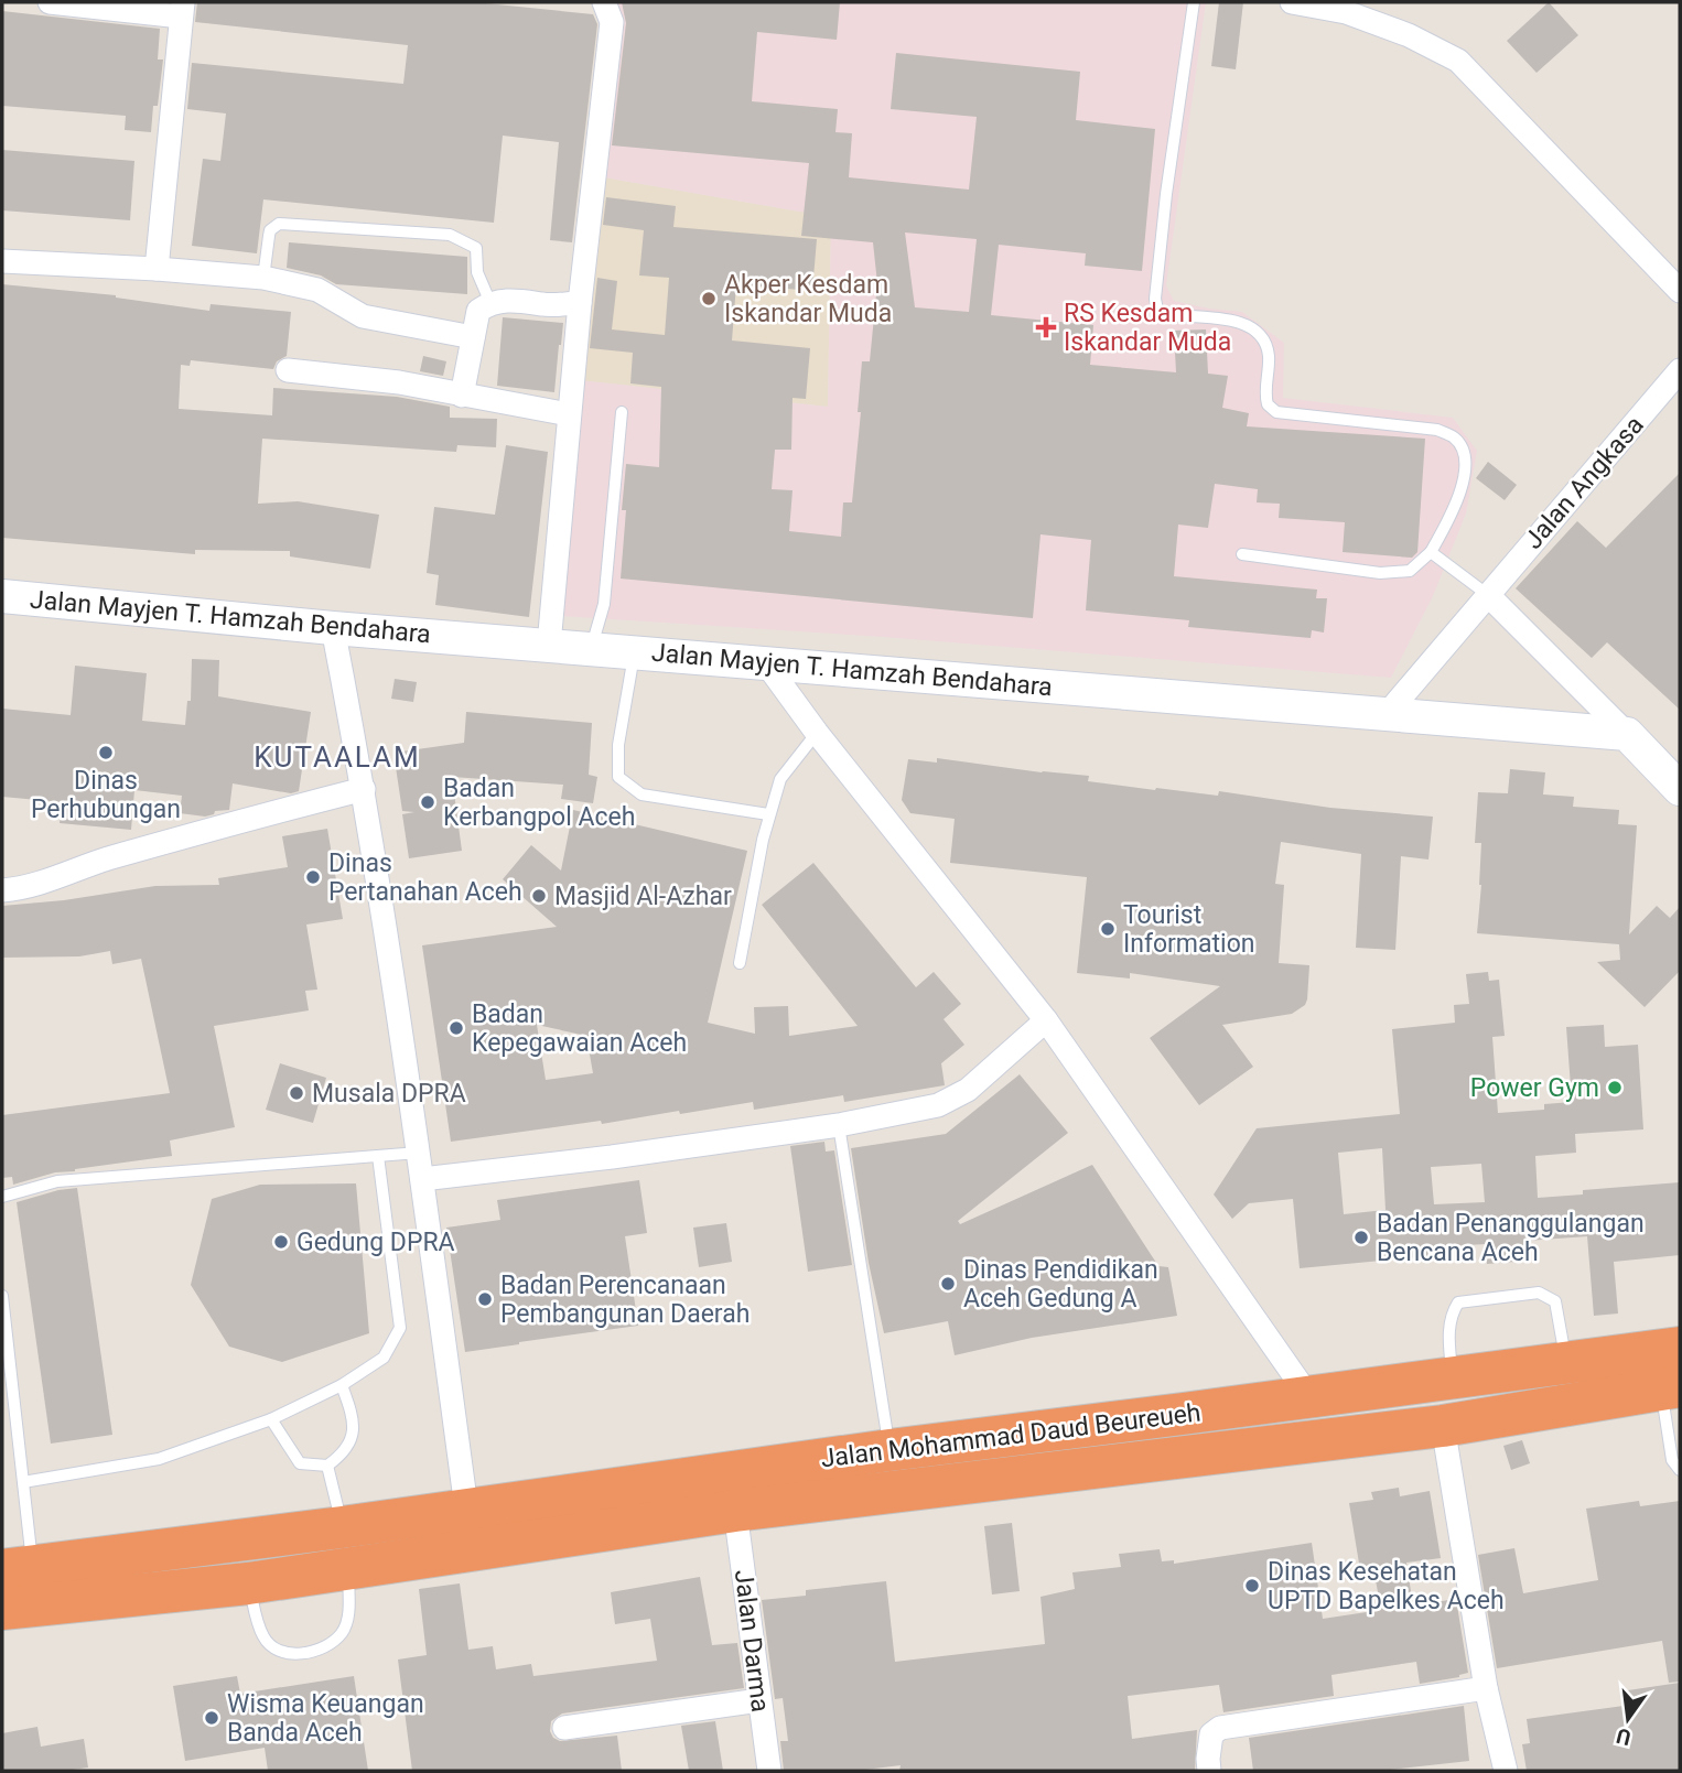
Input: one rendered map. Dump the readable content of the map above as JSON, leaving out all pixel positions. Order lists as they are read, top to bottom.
{
  "streets": {
    "highway": ["Jalan Mohammad Daud Beureueh"],
    "street": ["Jalan Angkasa", "Jalan Mayjen T. Hamzah Bendahara", "Jalan Darma"]
  },
  "crossings": [
    ["Jalan Angkasa", "Jalan Mayjen T. Hamzah Bendahara"],
    ["Jalan Mohammad Daud Beureueh", "Jalan Darma"]
  ],
  "districts": ["KUTAALAM"],
  "places": {
    "other": [
      "Akper Kesdam Iskandar Muda",
      "Dinas Perhubungan",
      "Badan Kerbangpol Aceh",
      "Dinas Pertanahan Aceh",
      "Masjid Al-Azhar",
      "Tourist Information",
      "Badan Kepegawaian Aceh",
      "Power Gym",
      "Musala DPRA",
      "Badan Penanggulangan Bencana Aceh",
      "Gedung DPRA",
      "Dinas Pendidikan Aceh Gedung A",
      "Badan Perencanaan Pembangunan Daerah",
      "Dinas Kesehatan UPTD Bapelkes Aceh",
      "Wisma Keuangan Banda Aceh"
    ],
    "health": ["RS Kesdam Iskandar Muda"]
  },
  "north": "bottom"
}
